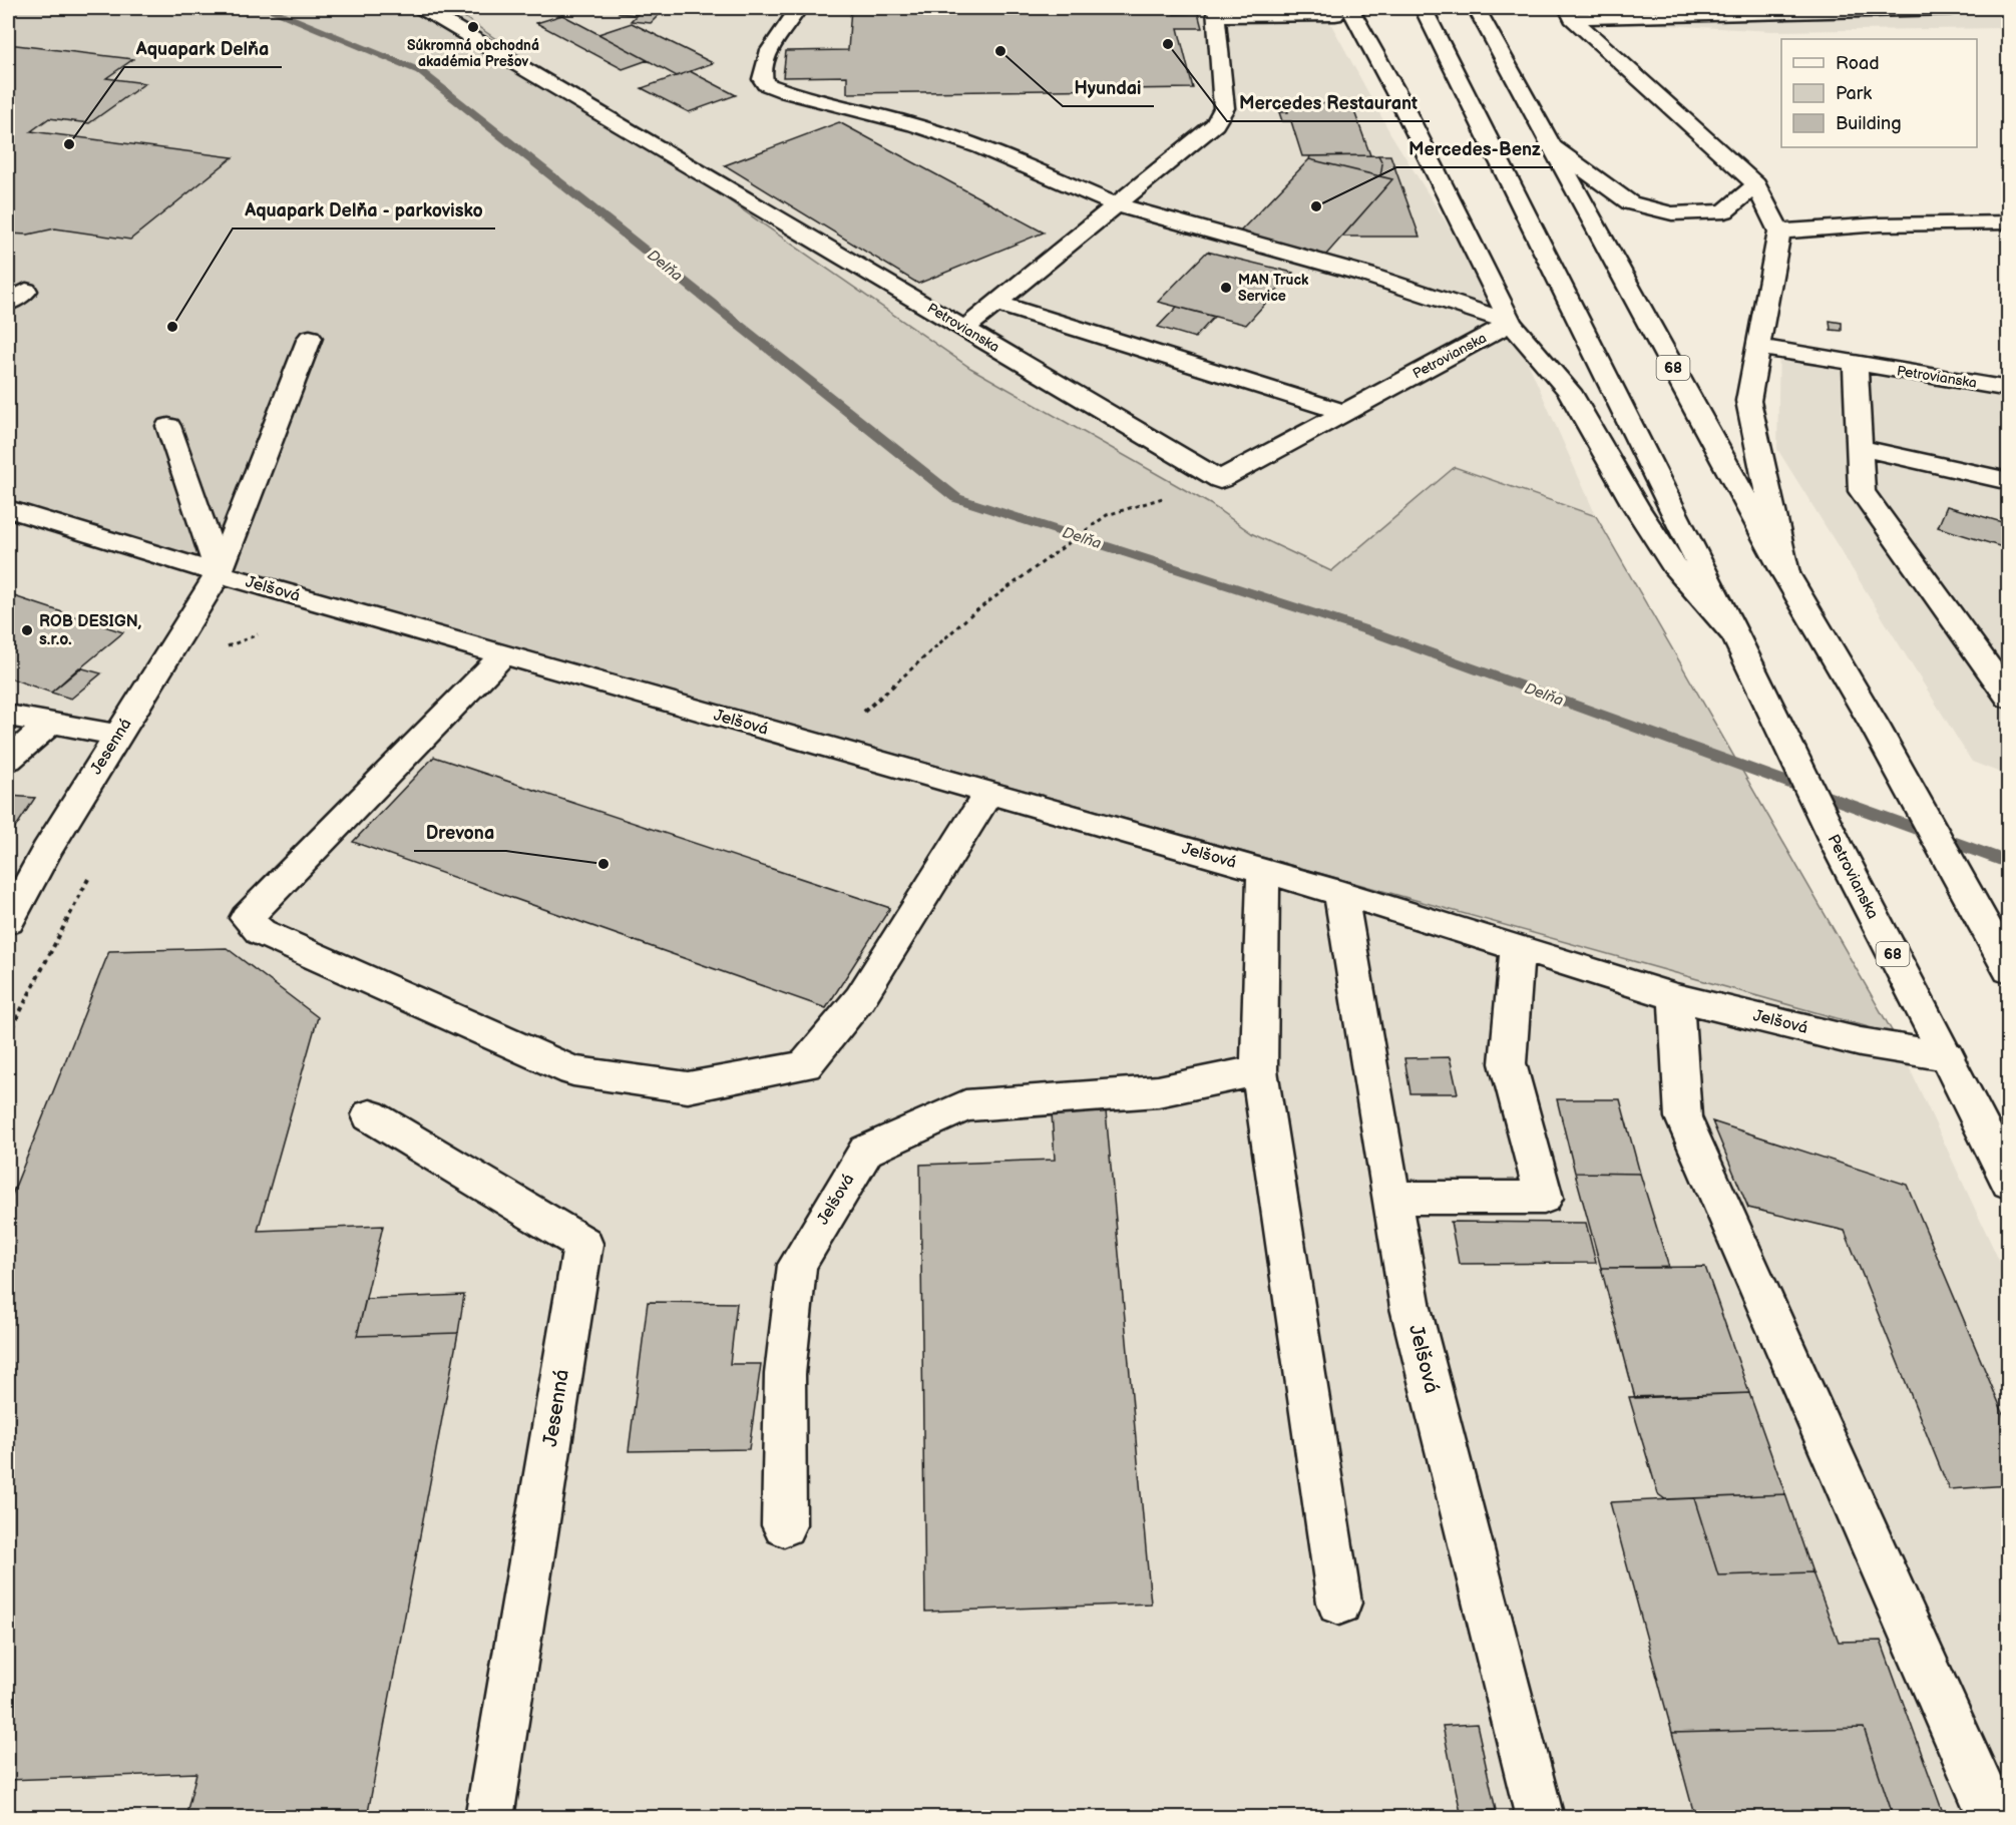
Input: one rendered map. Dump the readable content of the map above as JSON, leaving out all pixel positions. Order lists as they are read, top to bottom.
{
  "streets": {
    "main road": [
      "Petrovianska",
      "68",
      "Jelšová",
      "Jesenná"
    ]
  },
  "crossings": [
    ["Petrovianska", "Jelšová"],
    ["Jelšová", "Jesenná"]
  ],
  "water": ["Delňa"],
  "places": [
    "Súkromná obchodná akadémia Prešov",
    "Mercedes Restaurant",
    "Hyundai",
    "Aquapark Delňa",
    "Mercedes-Benz",
    "MAN Truck Service",
    "Aquapark Delňa - parkovisko",
    "ROB DESIGN, s.r.o.",
    "Drevona"
  ],
  "legend": ["Road", "Park", "Building"]
}
